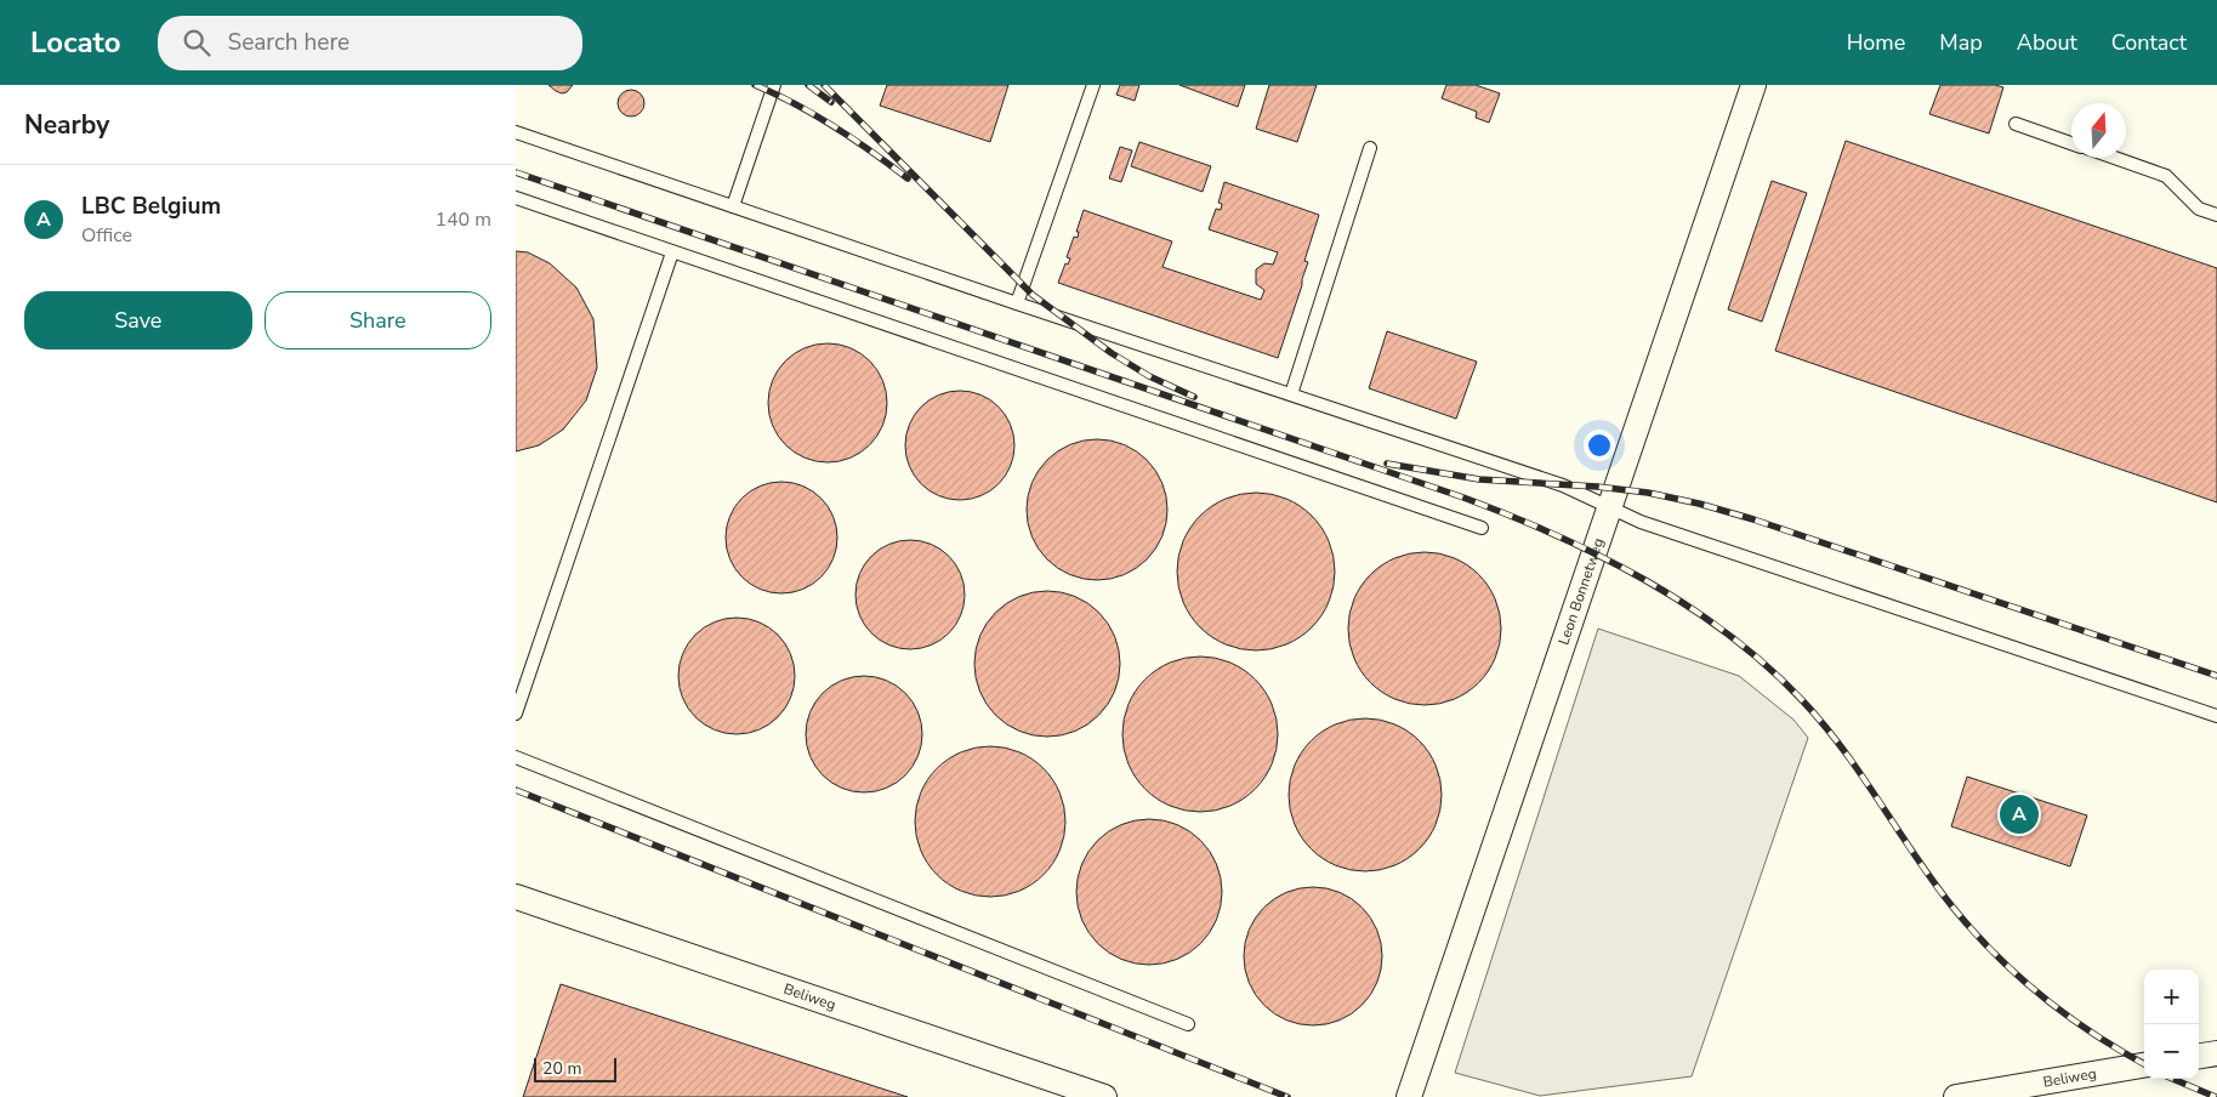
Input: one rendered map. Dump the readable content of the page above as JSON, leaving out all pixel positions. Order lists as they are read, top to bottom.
{
  "streets": {
    "street": ["Leon Bonnetweg", "Beliweg"]
  },
  "scale_bar": "20 m",
  "north": "top",
  "page": {
    "header": "Locato",
    "search": "Search here",
    "nav": [
      "Home",
      "Map",
      "About",
      "Contact"
    ],
    "heading": "Nearby",
    "list": [
      {
        "mark": "A",
        "name": "LBC Belgium",
        "note": "Office",
        "value": "140 m"
      }
    ],
    "buttons": ["Save", "Share"],
    "pins": "A",
    "map_buttons": ["+", "−"],
    "scale": "20 m"
  }
}
